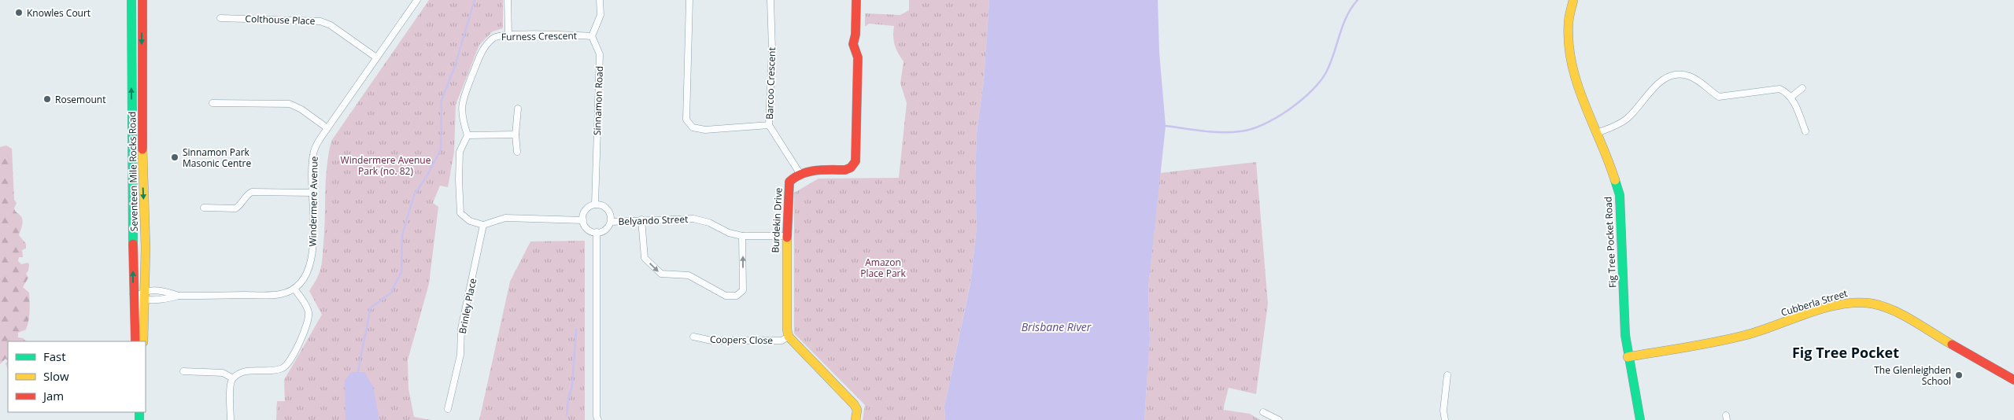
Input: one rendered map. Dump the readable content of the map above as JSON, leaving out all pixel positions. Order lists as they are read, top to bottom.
{
  "streets": {
    "street": [
      "Colthouse Place",
      "Furness Crescent",
      "Barcoo Crescent",
      "Sinnamon Road",
      "Seventeen Mile Rocks Road",
      "Windermere Avenue",
      "Belyando Street",
      "Burdekin Drive",
      "Fig Tree Pocket Road",
      "Cubberla Street",
      "Brinley Place",
      "Coopers Close"
    ]
  },
  "crossings": [
    ["Colthouse Place", "Windermere Avenue"],
    ["Furness Crescent", "Sinnamon Road"],
    ["Sinnamon Road", "Belyando Street"],
    ["Belyando Street", "Burdekin Drive"],
    ["Burdekin Drive", "Coopers Close"],
    ["Fig Tree Pocket Road", "Cubberla Street"]
  ],
  "districts": ["Fig Tree Pocket"],
  "water": ["Brisbane River"],
  "parks": ["Windermere Avenue Park (no. 82)", "Amazon Place Park"],
  "places": [
    "Knowles Court",
    "Rosemount",
    "Sinnamon Park Masonic Centre",
    "The Glenleighden School"
  ],
  "legend": ["Fast", "Slow", "Jam"]
}
